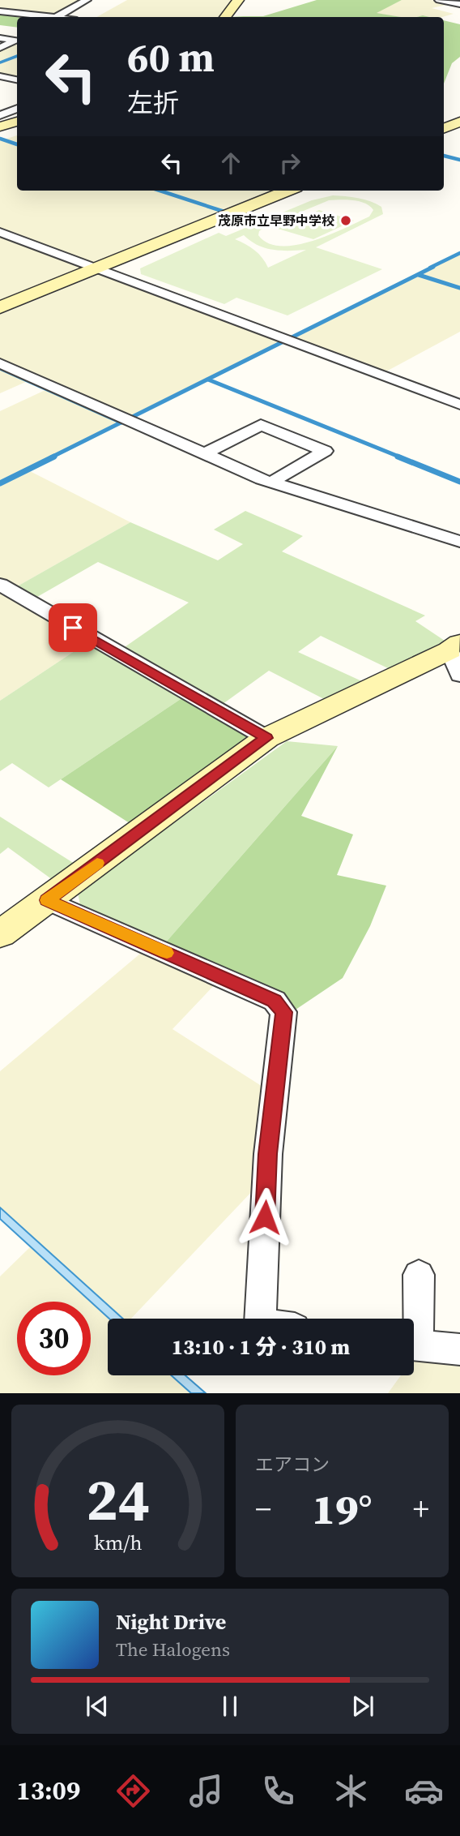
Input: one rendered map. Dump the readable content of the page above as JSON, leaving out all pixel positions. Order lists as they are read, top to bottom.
{
  "places": ["茂原市立早野中学校"],
  "page": {
    "turn": ["60 m", "左折"],
    "limit": "30",
    "trip": "13:10 · 1 分 · 310 m",
    "tile": "エアコン",
    "heat": ["−", "19°", "+"],
    "song": ["Night Drive", "The Halogens"],
    "tabs": "13:09",
    "gauge": ["24", "km/h"]
  }
}
